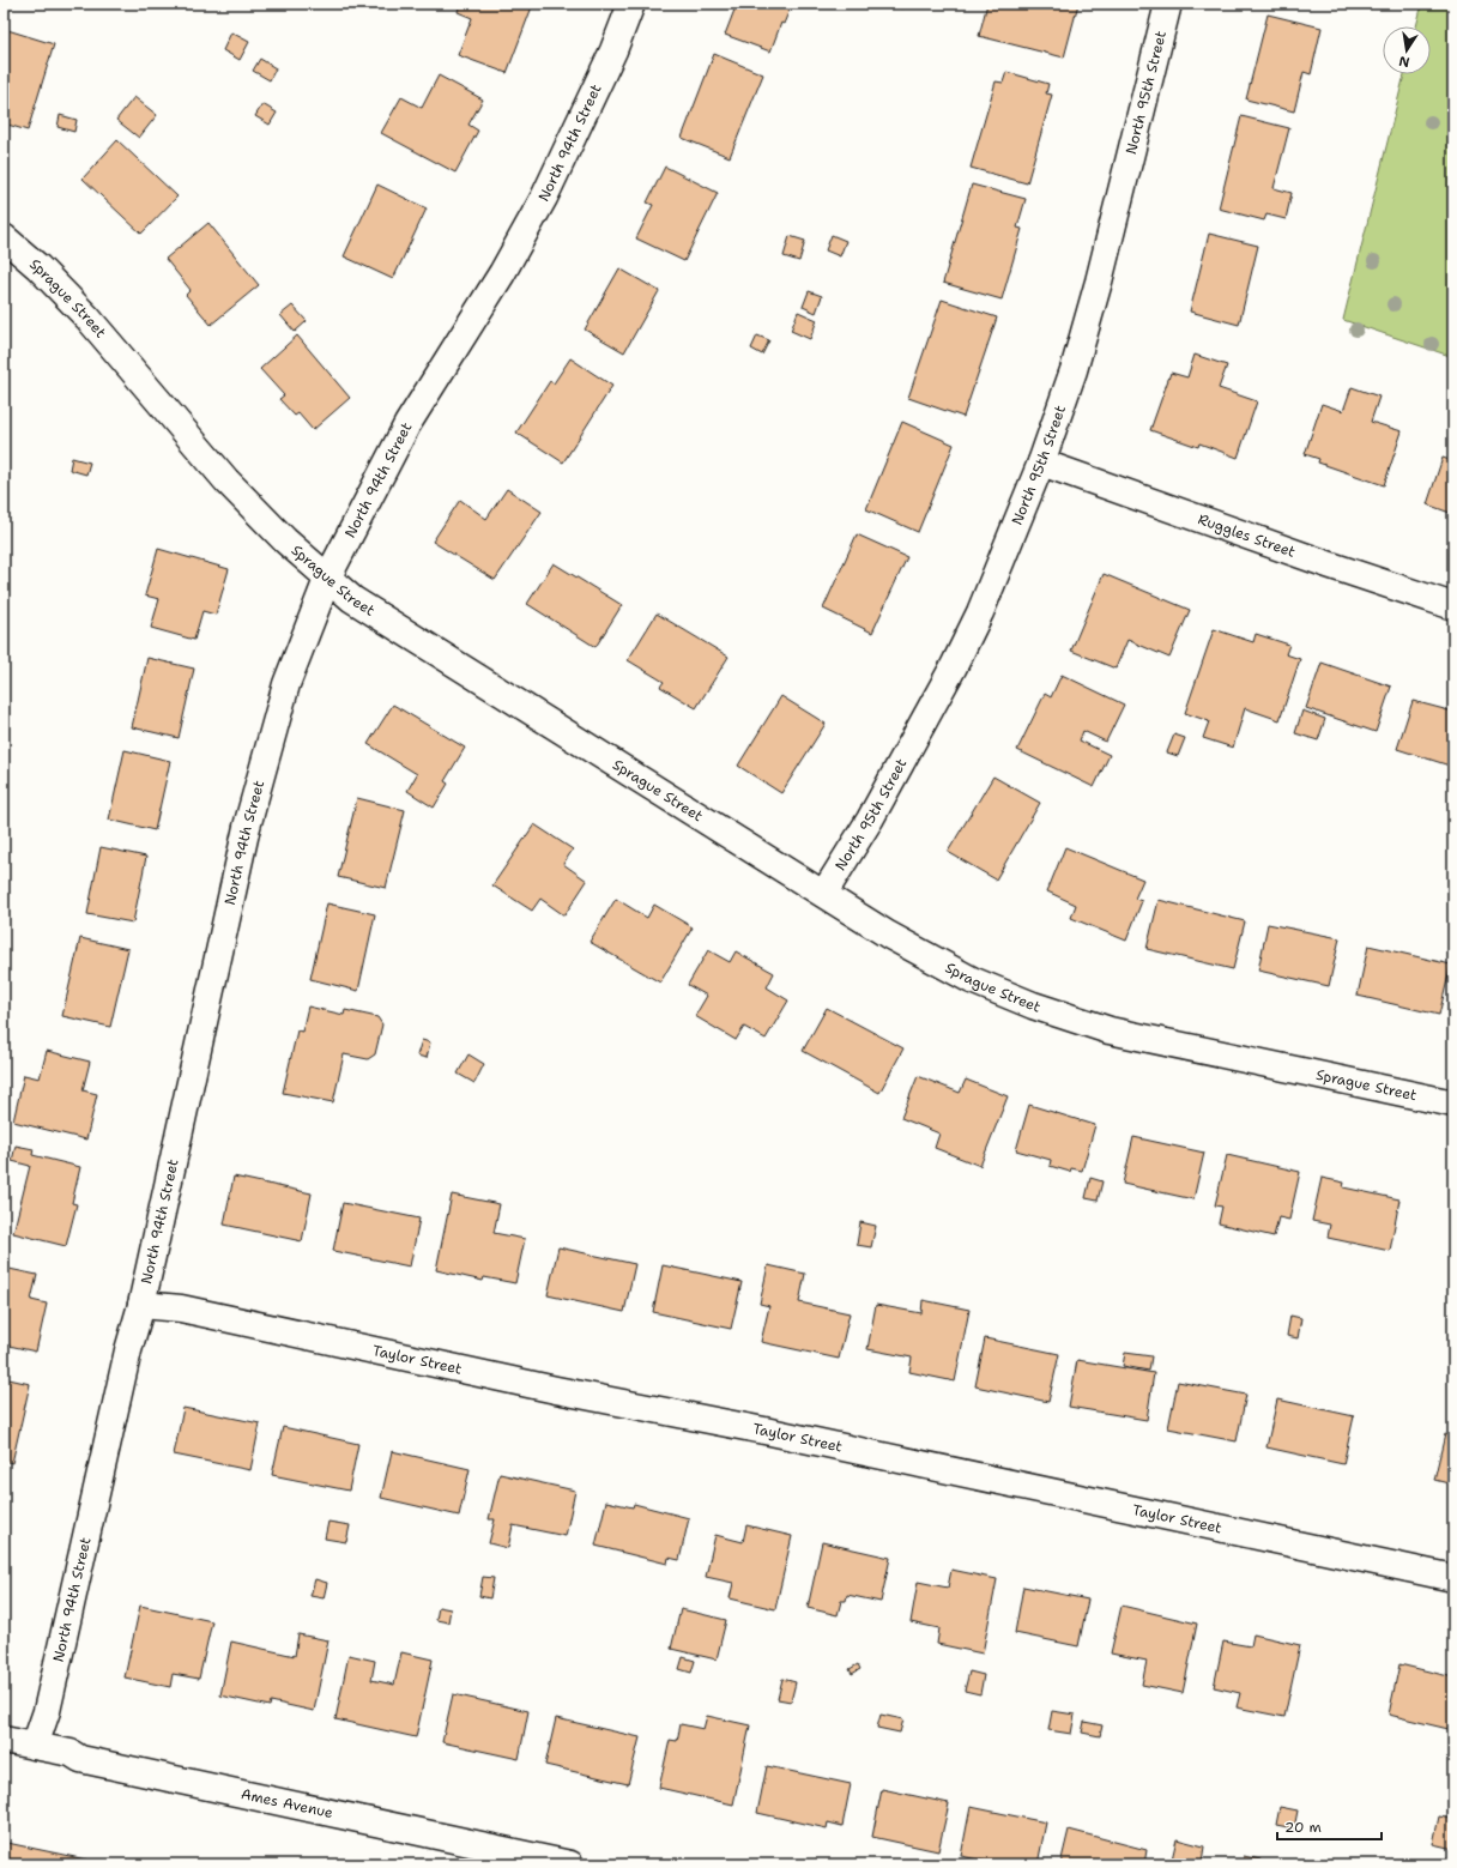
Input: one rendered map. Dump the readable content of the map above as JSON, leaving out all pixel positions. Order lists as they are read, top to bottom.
{
  "streets": {
    "street": [
      "North 95th Street",
      "North 94th Street",
      "Sprague Street",
      "Ruggles Street",
      "Taylor Street",
      "Ames Avenue"
    ]
  },
  "crossings": [
    ["North 95th Street", "Sprague Street"],
    ["North 95th Street", "Ruggles Street"],
    ["North 94th Street", "Sprague Street"],
    ["North 94th Street", "Taylor Street"],
    ["North 94th Street", "Ames Avenue"]
  ],
  "scale_bar": "20 m",
  "north": "bottom"
}
